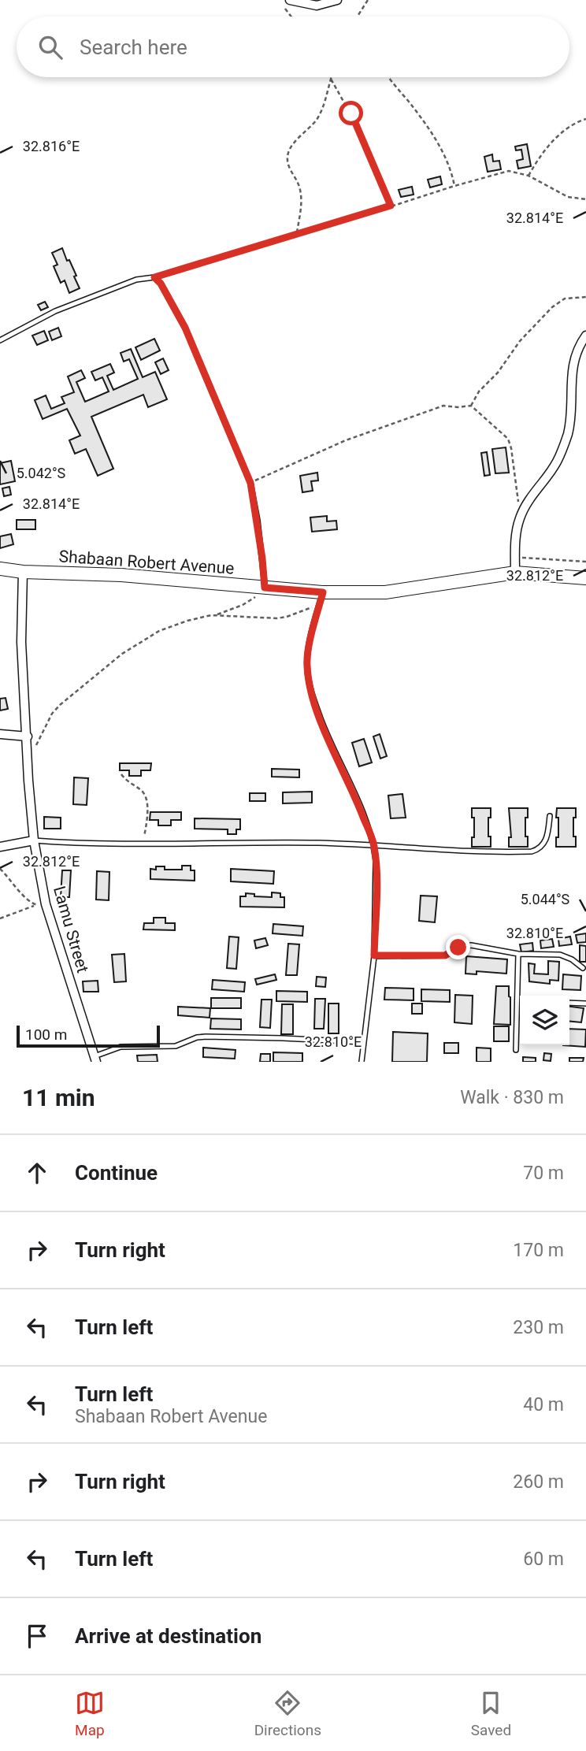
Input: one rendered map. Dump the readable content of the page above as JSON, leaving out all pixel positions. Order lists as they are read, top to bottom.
{
  "streets": {
    "street": ["Shabaan Robert Avenue", "Lamu Street"]
  },
  "crossings": [
    ["Shabaan Robert Avenue", "Lamu Street"]
  ],
  "scale_bar": "100 m",
  "page": {
    "search": "Search here",
    "scale": "100 m",
    "heading": ["11 min", "Walk · 830 m"],
    "list": [
      ["Continue", "70 m"],
      ["Turn right", "170 m"],
      ["Turn left", "230 m"],
      ["Turn left", "Shabaan Robert Avenue", "40 m"],
      ["Turn right", "260 m"],
      ["Turn left", "60 m"],
      "Arrive at destination"
    ],
    "nav": ["Map", "Directions", "Saved"]
  },
  "coordinates": [
    "32.816°E",
    "32.814°E",
    "5.042°S",
    "32.812°E",
    "5.044°S",
    "32.810°E"
  ]
}
